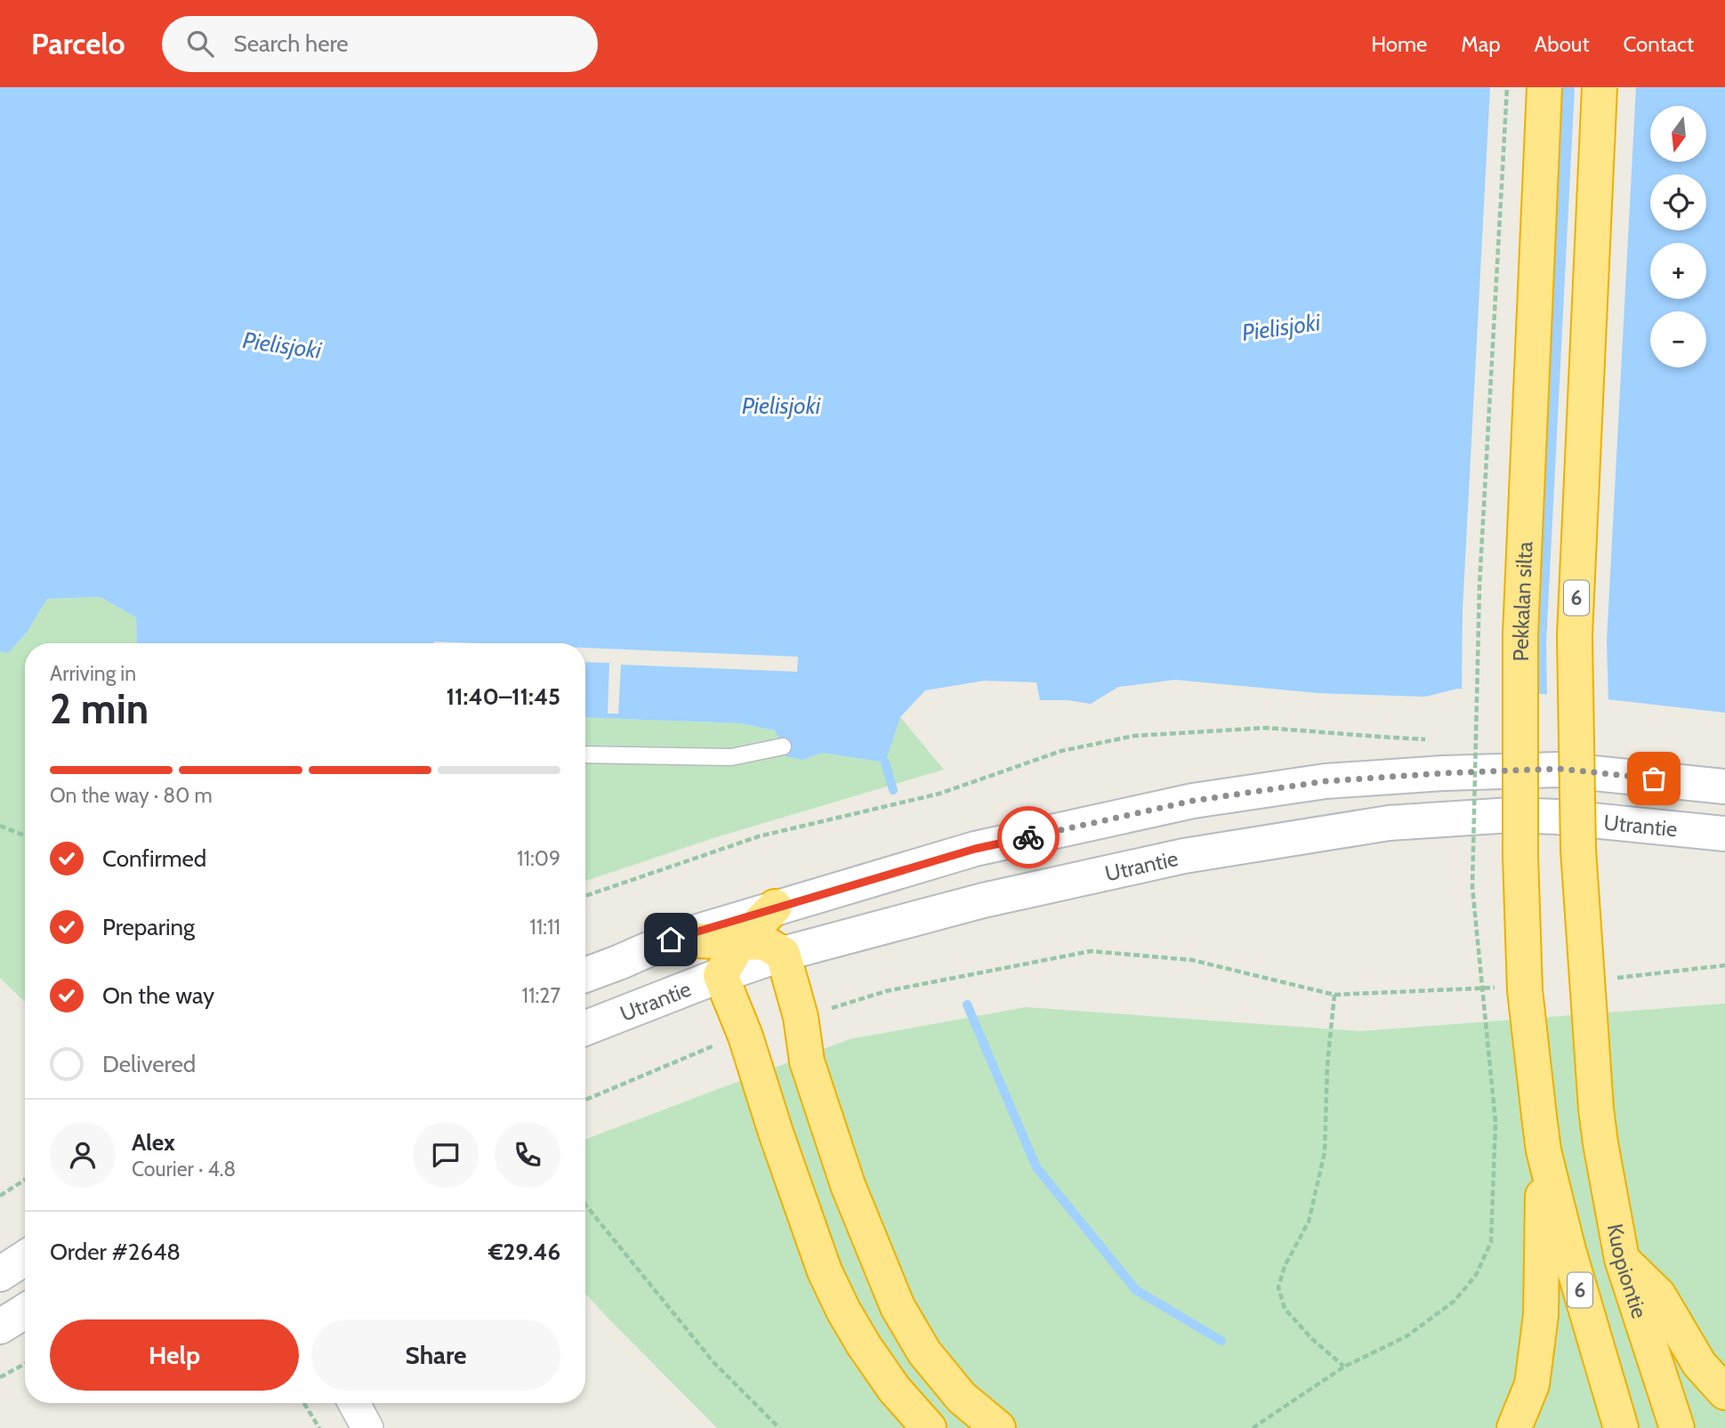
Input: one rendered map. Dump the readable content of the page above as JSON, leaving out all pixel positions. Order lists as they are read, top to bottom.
{
  "streets": {
    "highway": ["6", "Pekkalan silta", "Kuopiontie"],
    "main road": ["Utrantie"]
  },
  "crossings": [
    ["6", "Pekkalan silta"]
  ],
  "water": ["Pielisjoki"],
  "north": "bottom",
  "page": {
    "header": "Parcelo",
    "search": "Search here",
    "nav": [
      "Home",
      "Map",
      "About",
      "Contact"
    ],
    "map_buttons": ["+", "−"],
    "heading": ["2 min", "Arriving in", "11:40–11:45"],
    "panel": [
      "Alex",
      "Courier · 4.8",
      "Order #2648",
      "€29.46"
    ],
    "bar": "On the way · 80 m",
    "list": [
      ["Confirmed", "11:09"],
      ["Preparing", "11:11"],
      ["On the way", "11:27"],
      "Delivered"
    ],
    "buttons": ["Help", "Share"]
  }
}
